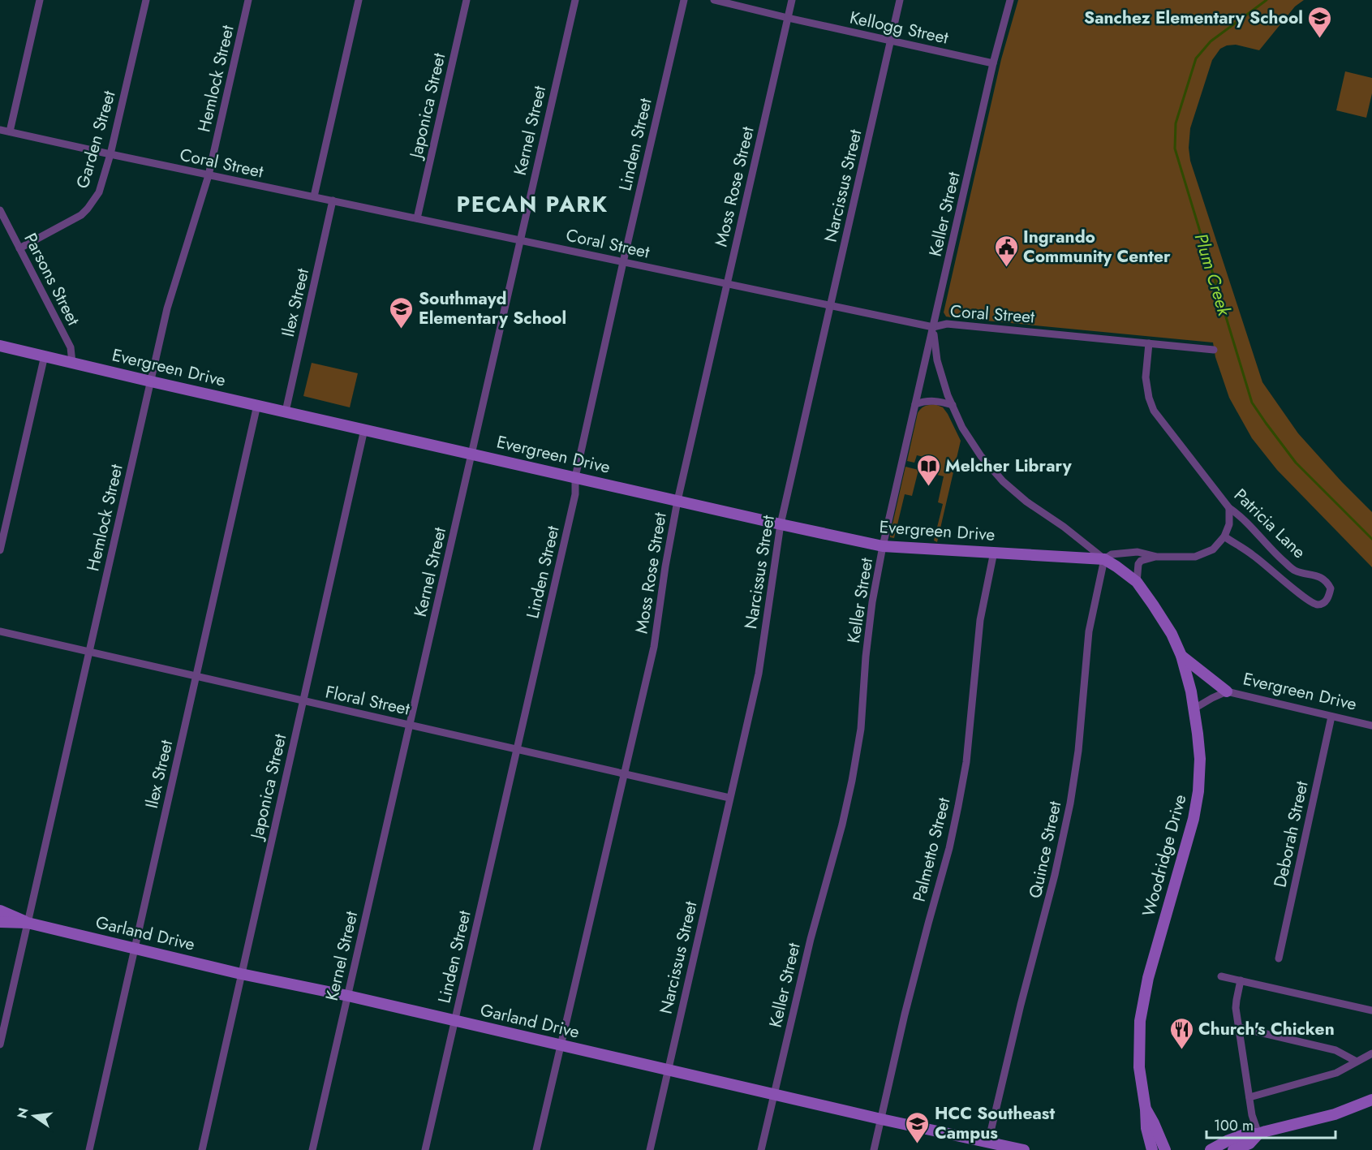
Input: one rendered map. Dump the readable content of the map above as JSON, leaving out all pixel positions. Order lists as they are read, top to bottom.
{
  "streets": {
    "street": [
      "Kellogg Street",
      "Hemlock Street",
      "Japonica Street",
      "Kernel Street",
      "Garden Street",
      "Linden Street",
      "Coral Street",
      "Narcissus Street",
      "Moss Rose Street",
      "Keller Street",
      "Parsons Street",
      "Ilex Street",
      "Evergreen Drive",
      "Patricia Lane",
      "Floral Street",
      "Deborah Street",
      "Palmetto Street",
      "Quince Street",
      "Woodridge Drive",
      "Garland Drive"
    ]
  },
  "crossings": [
    ["Kellogg Street", "Narcissus Street"],
    ["Kellogg Street", "Moss Rose Street"],
    ["Kellogg Street", "Keller Street"],
    ["Hemlock Street", "Coral Street"],
    ["Hemlock Street", "Evergreen Drive"],
    ["Hemlock Street", "Floral Street"],
    ["Hemlock Street", "Garland Drive"],
    ["Japonica Street", "Coral Street"],
    ["Japonica Street", "Evergreen Drive"],
    ["Japonica Street", "Floral Street"],
    ["Japonica Street", "Garland Drive"],
    ["Kernel Street", "Coral Street"],
    ["Kernel Street", "Evergreen Drive"],
    ["Kernel Street", "Floral Street"],
    ["Kernel Street", "Garland Drive"],
    ["Garden Street", "Coral Street"],
    ["Garden Street", "Parsons Street"],
    ["Linden Street", "Coral Street"],
    ["Linden Street", "Evergreen Drive"],
    ["Linden Street", "Floral Street"],
    ["Linden Street", "Garland Drive"],
    ["Coral Street", "Narcissus Street"],
    ["Coral Street", "Moss Rose Street"],
    ["Coral Street", "Keller Street"],
    ["Coral Street", "Ilex Street"],
    ["Coral Street", "Patricia Lane"],
    ["Coral Street", "Woodridge Drive"],
    ["Narcissus Street", "Evergreen Drive"],
    ["Narcissus Street", "Floral Street"],
    ["Narcissus Street", "Garland Drive"],
    ["Moss Rose Street", "Evergreen Drive"],
    ["Moss Rose Street", "Floral Street"],
    ["Moss Rose Street", "Garland Drive"],
    ["Keller Street", "Evergreen Drive"],
    ["Keller Street", "Woodridge Drive"],
    ["Keller Street", "Garland Drive"],
    ["Parsons Street", "Evergreen Drive"],
    ["Ilex Street", "Evergreen Drive"],
    ["Ilex Street", "Floral Street"],
    ["Ilex Street", "Garland Drive"],
    ["Evergreen Drive", "Deborah Street"],
    ["Evergreen Drive", "Palmetto Street"],
    ["Evergreen Drive", "Quince Street"],
    ["Evergreen Drive", "Woodridge Drive"],
    ["Palmetto Street", "Garland Drive"],
    ["Quince Street", "Woodridge Drive"],
    ["Quince Street", "Garland Drive"]
  ],
  "districts": ["PECAN PARK"],
  "water": ["Plum Creek"],
  "places": {
    "school or university": ["Sanchez Elementary School", "Southmayd Elementary School", "HCC Southeast Campus"],
    "public building": ["Ingrando Community Center"],
    "library": ["Melcher Library"],
    "restaurant": ["Church's Chicken"]
  },
  "scale_bar": "100 m",
  "north": "left"
}
